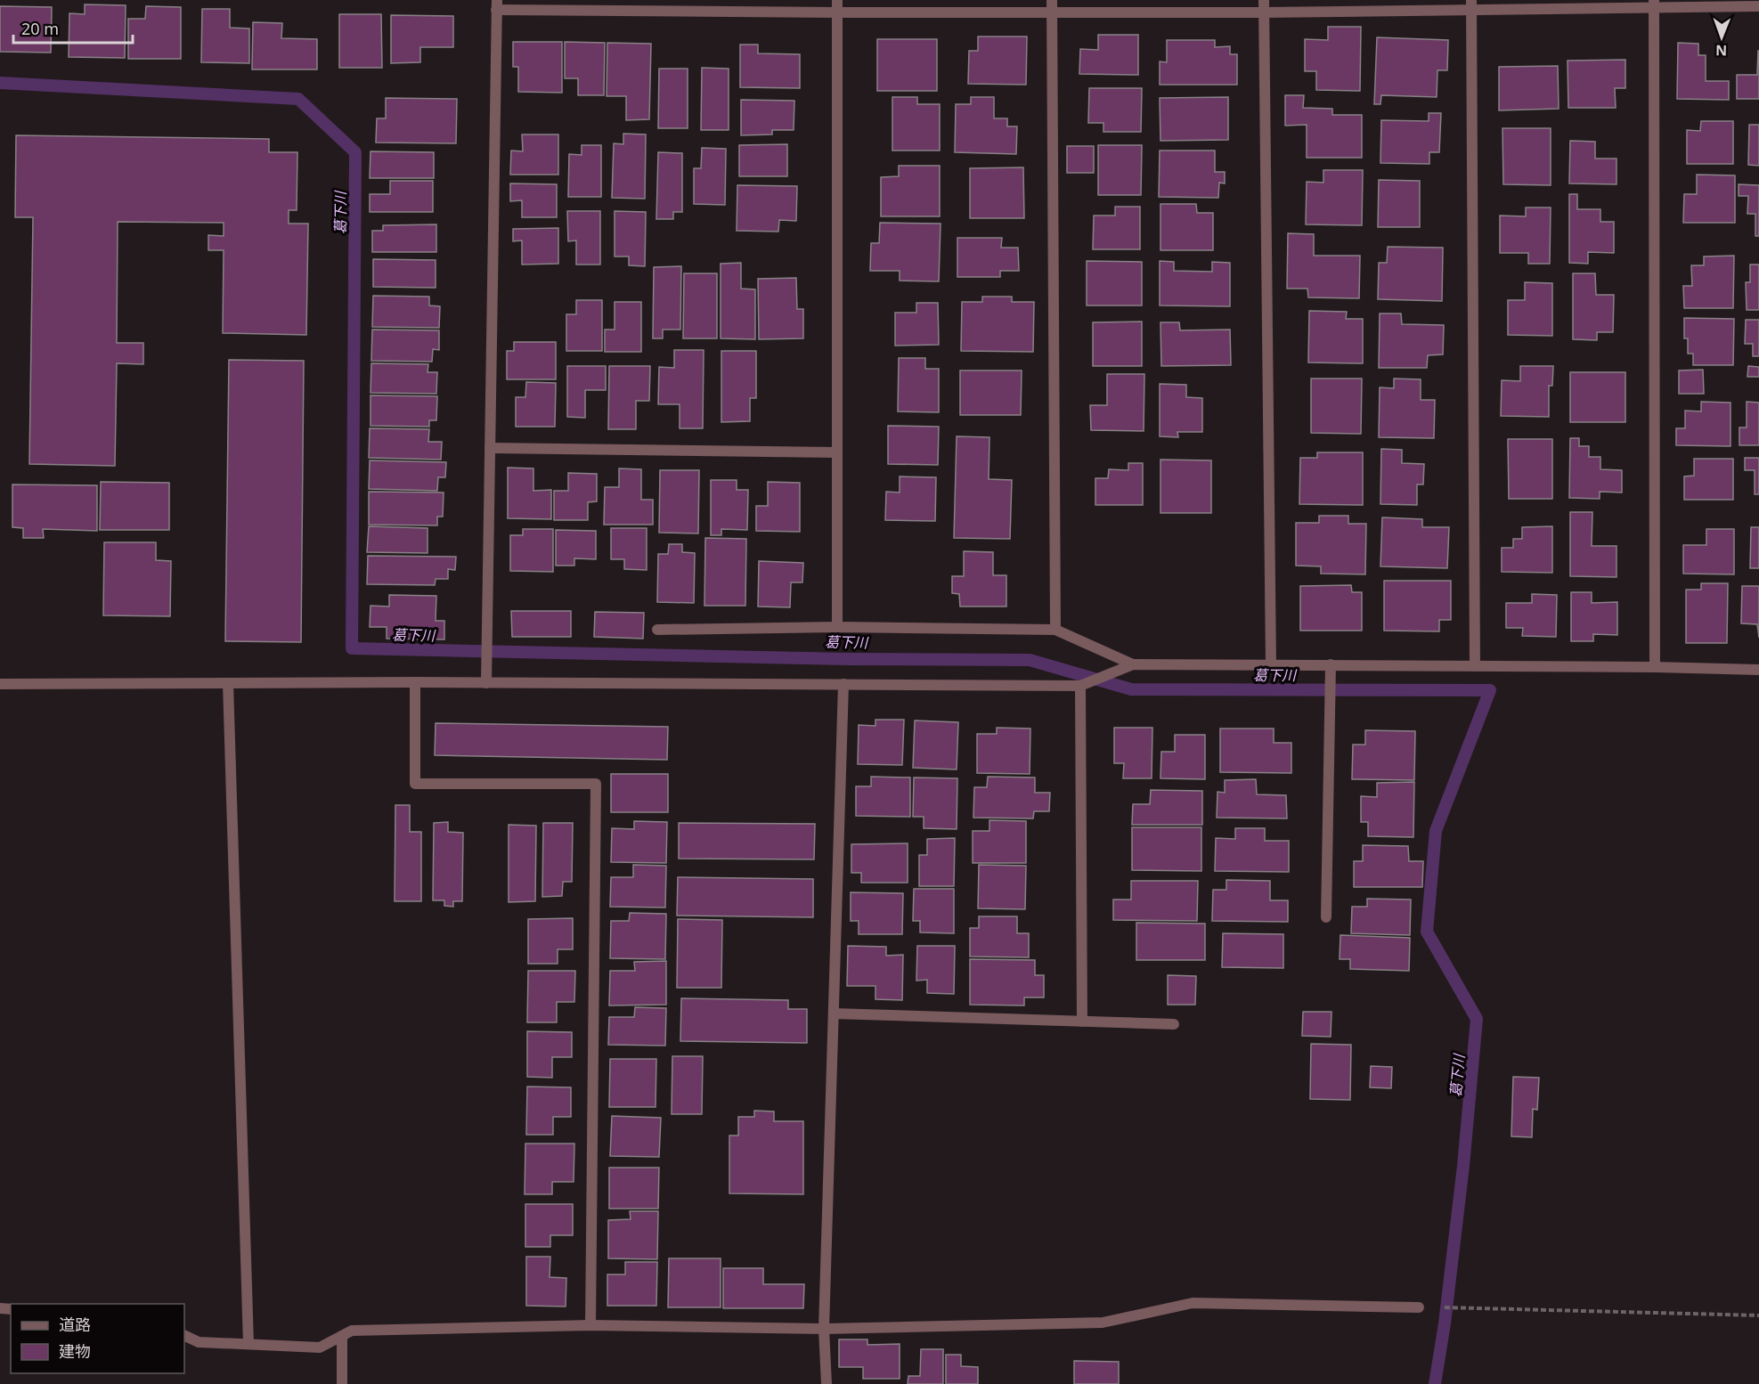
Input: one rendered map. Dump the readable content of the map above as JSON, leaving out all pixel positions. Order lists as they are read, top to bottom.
{
  "water": ["葛下川"],
  "legend": ["道路", "建物"],
  "scale_bar": "20 m",
  "north": "bottom"
}
